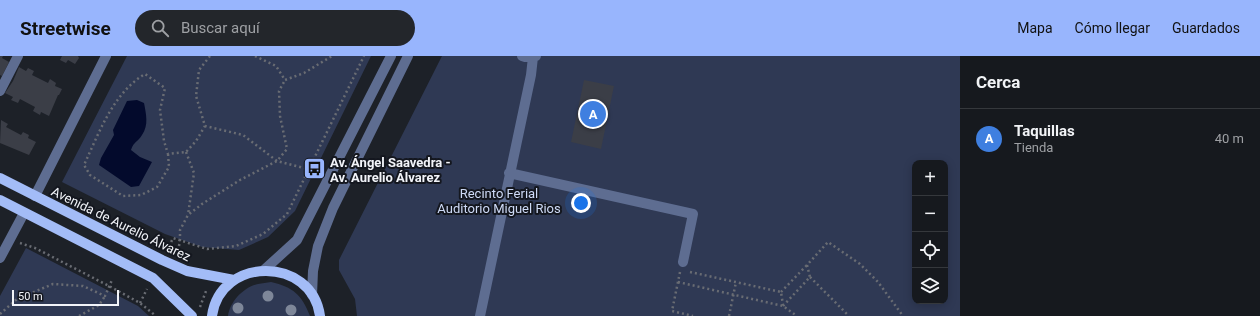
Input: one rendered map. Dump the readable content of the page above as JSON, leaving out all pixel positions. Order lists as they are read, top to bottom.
{
  "streets": {
    "main road": ["Avenida de Aurelio Álvarez"]
  },
  "parks": ["Recinto Ferial Auditorio Miguel Rios"],
  "places": {
    "bus stop": ["Av. Ángel Saavedra - Av. Aurelio Álvarez"]
  },
  "scale_bar": "50 m",
  "page": {
    "header": "Streetwise",
    "search": "Buscar aquí",
    "nav": ["Mapa", "Cómo llegar", "Guardados"],
    "heading": "Cerca",
    "pins": "A",
    "list": [
      {
        "mark": "A",
        "name": "Taquillas",
        "note": "Tienda",
        "value": "40 m"
      }
    ],
    "map_buttons": ["+", "−"],
    "scale": "50 m"
  }
}
